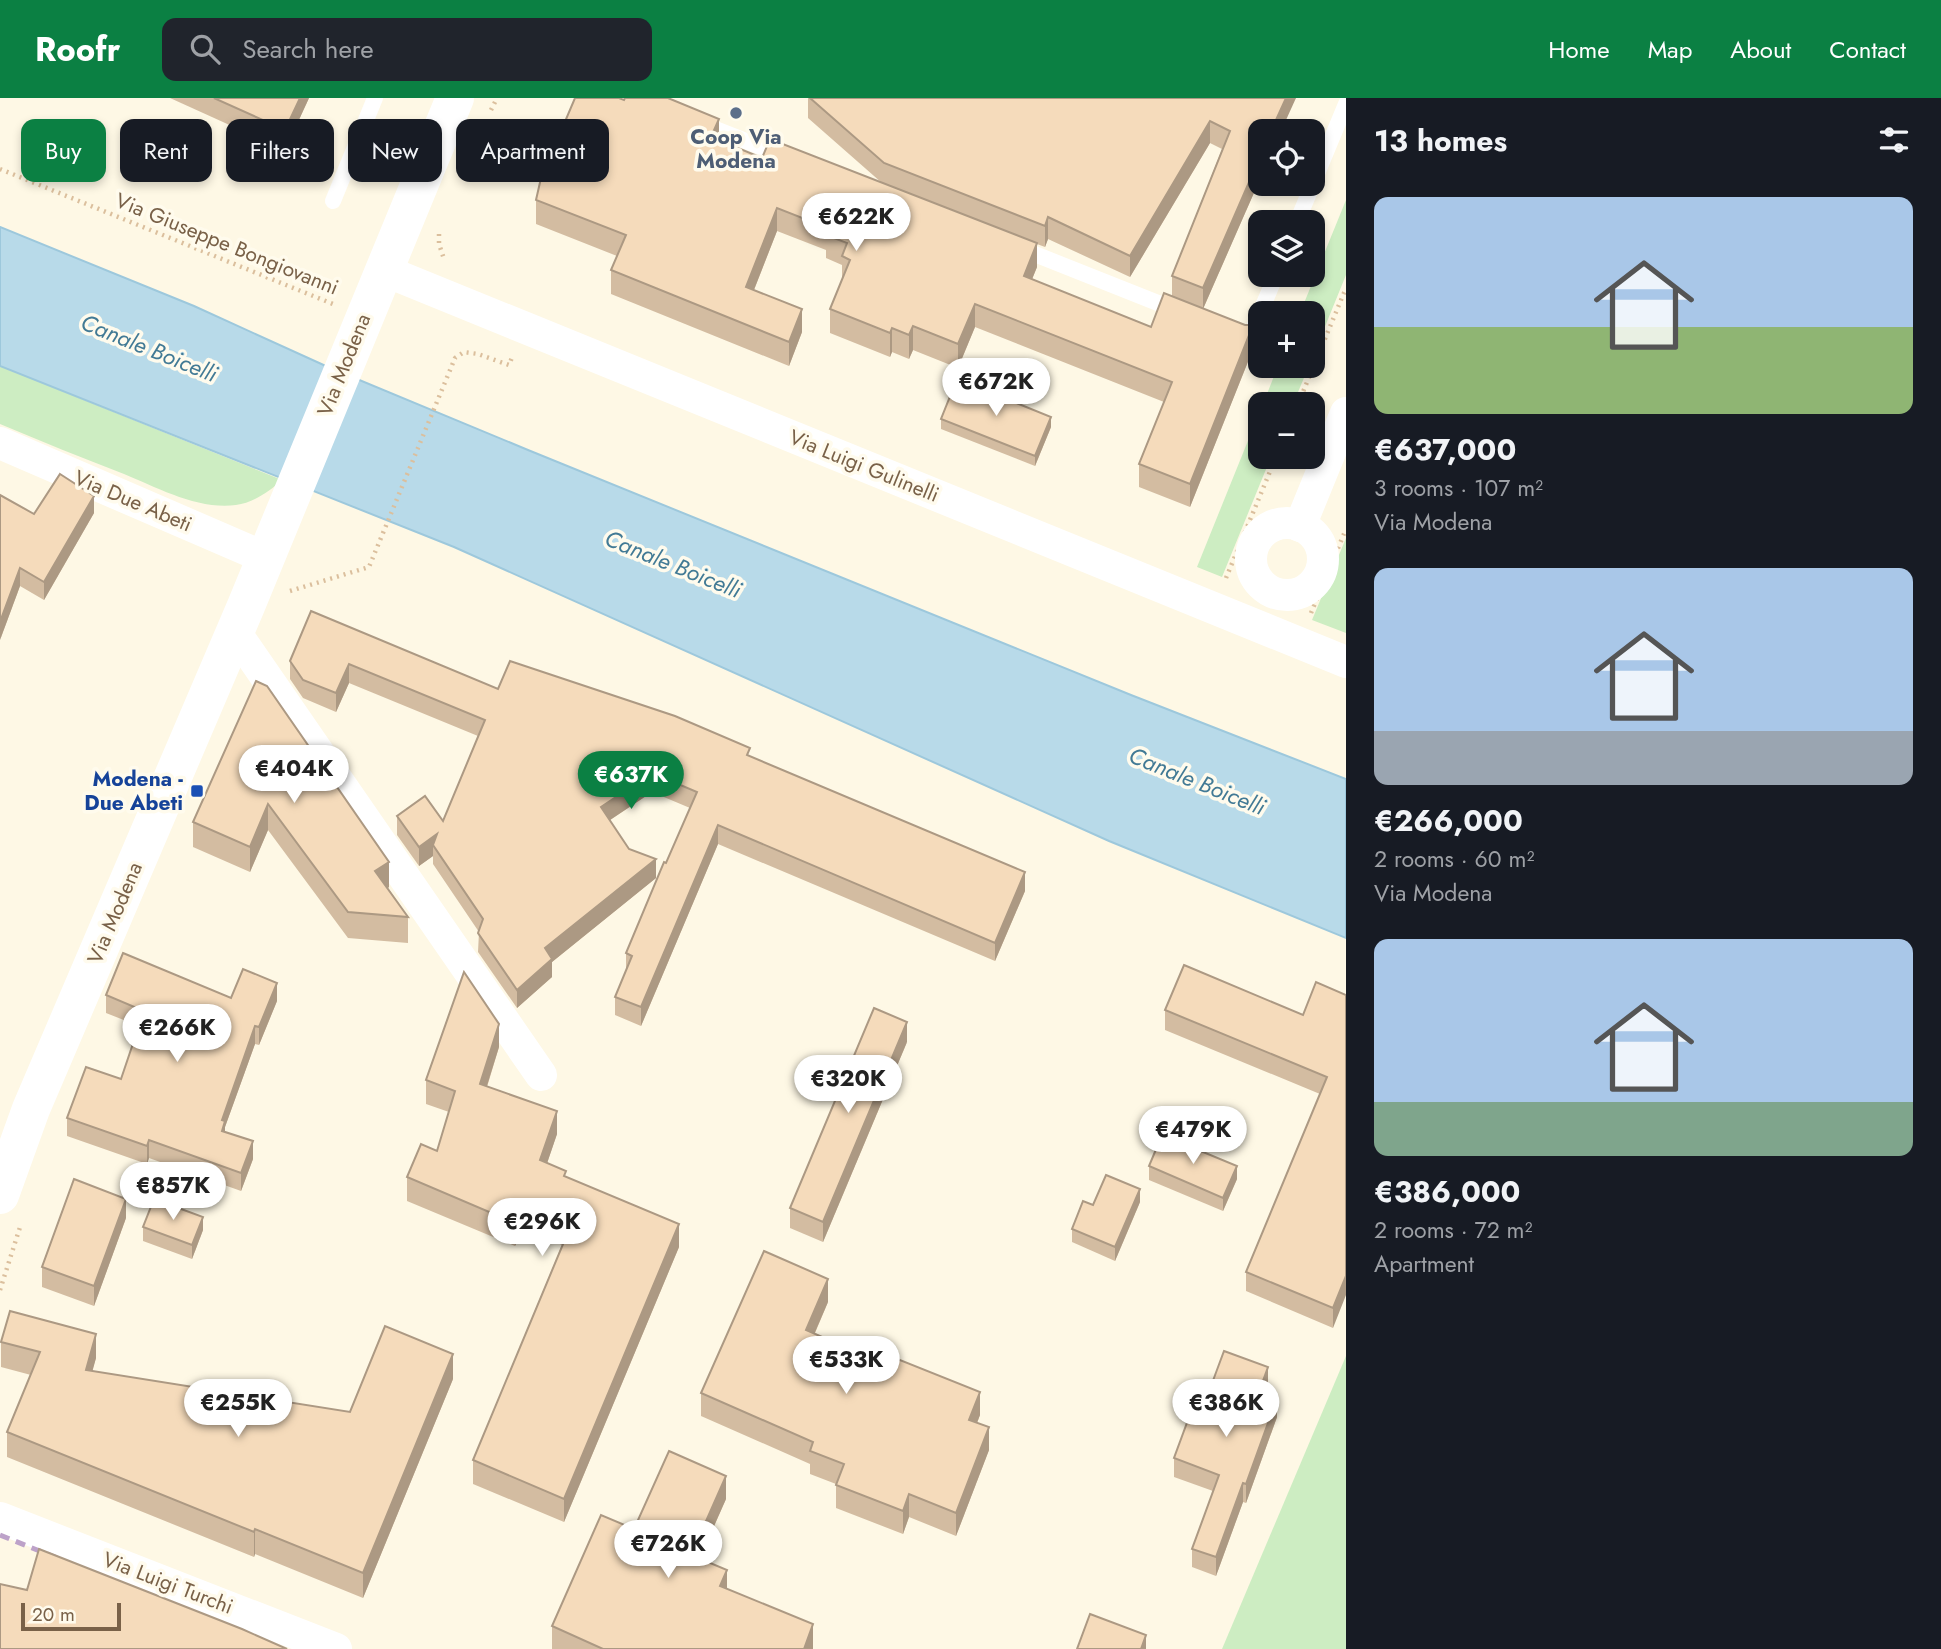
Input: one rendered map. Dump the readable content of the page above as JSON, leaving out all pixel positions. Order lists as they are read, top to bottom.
{
  "streets": {
    "main road": ["Via Modena"],
    "street": ["Via Luigi Gulinelli", "Via Due Abeti", "Via Luigi Turchi"],
    "path": ["Via Giuseppe Bongiovanni"]
  },
  "crossings": [
    ["Via Giuseppe Bongiovanni", "Via Modena"],
    ["Via Modena", "Via Luigi Gulinelli"],
    ["Via Modena", "Via Due Abeti"]
  ],
  "water": ["Canale Boicelli"],
  "places": {
    "other": ["Coop Via Modena"],
    "transit": ["Modena - Due Abeti"]
  },
  "scale_bar": "20 m",
  "page": {
    "header": "Roofr",
    "search": "Search here",
    "nav": [
      "Home",
      "Map",
      "About",
      "Contact"
    ],
    "heading": "13 homes",
    "map_buttons": ["+", "−"],
    "chip": [
      "Buy",
      "Rent",
      "Filters",
      "New",
      "Apartment"
    ],
    "list": [
      {
        "name": "€637,000",
        "note": "3 rooms · 107 m² · Via Modena"
      },
      {
        "name": "€266,000",
        "note": "2 rooms · 60 m² · Via Modena"
      },
      {
        "name": "€386,000",
        "note": "2 rooms · 72 m² · Apartment"
      }
    ],
    "price": [
      "€622K",
      "€672K",
      "€404K",
      "€637K",
      "€266K",
      "€320K",
      "€479K",
      "€857K",
      "€296K",
      "€533K",
      "€255K",
      "€386K",
      "€726K"
    ],
    "scale": "20 m"
  }
}
